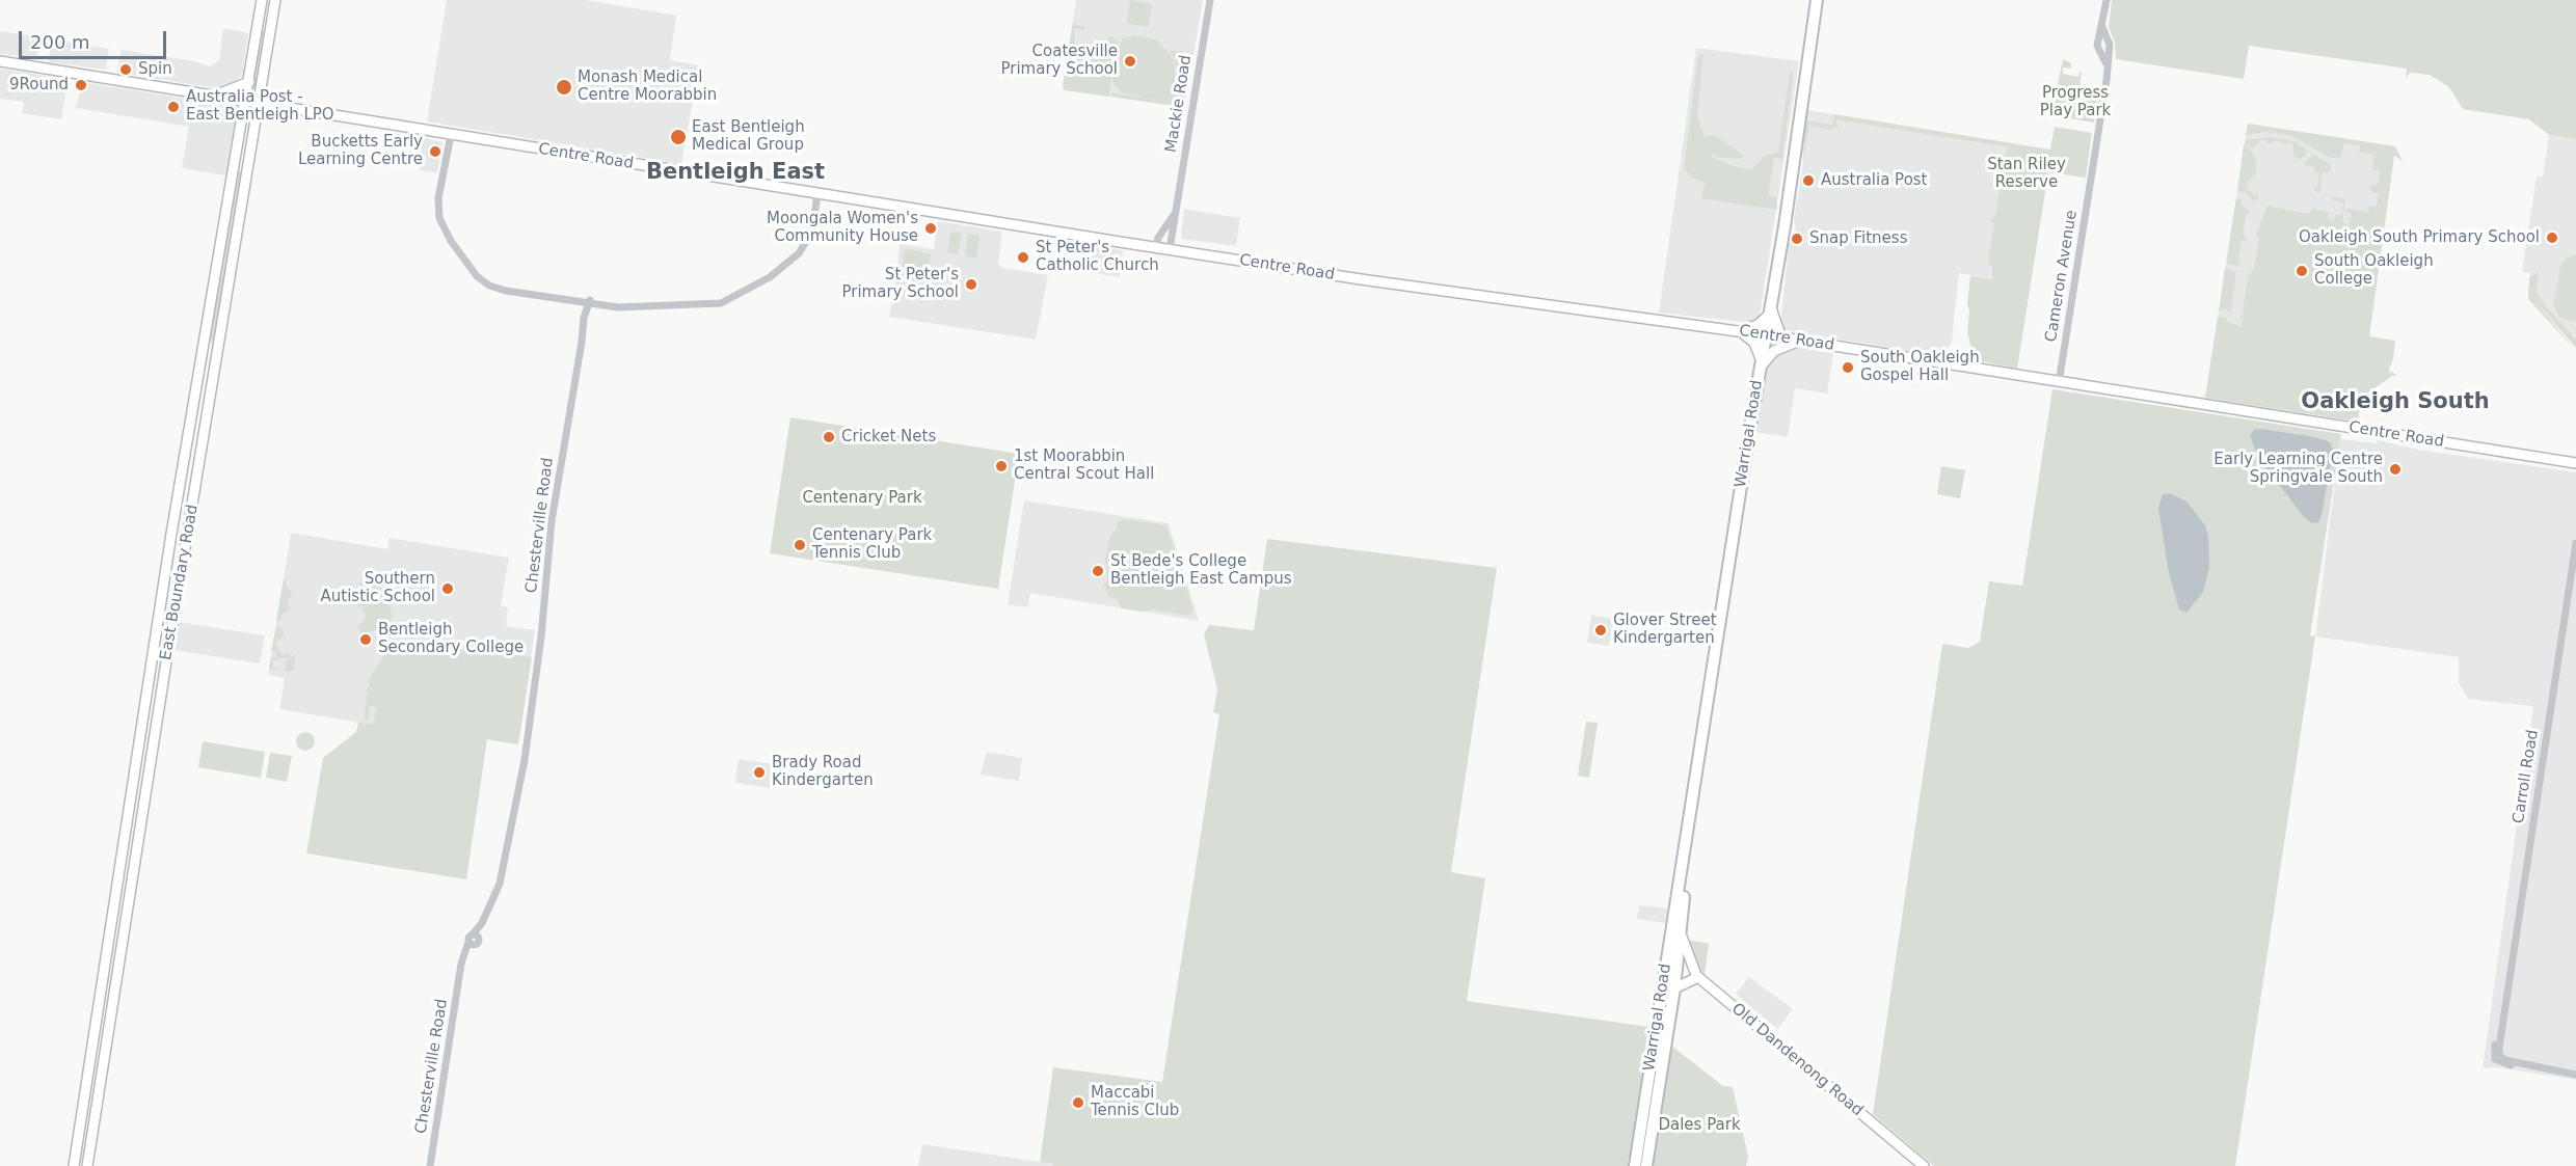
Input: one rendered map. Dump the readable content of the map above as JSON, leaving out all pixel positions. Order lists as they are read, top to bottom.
{
  "streets": {
    "highway": ["Warrigal Road"],
    "main road": ["Centre Road", "East Boundary Road", "Old Dandenong Road"],
    "street": [
      "Mackie Road",
      "Cameron Avenue",
      "Chesterville Road",
      "Carroll Road"
    ]
  },
  "crossings": [
    ["Mackie Road", "Centre Road"],
    ["Centre Road", "Cameron Avenue"],
    ["Centre Road", "Warrigal Road"],
    ["Centre Road", "East Boundary Road"],
    ["Warrigal Road", "Old Dandenong Road"]
  ],
  "districts": ["Bentleigh East", "Oakleigh South"],
  "parks": [
    "Progress Play Park",
    "Stan Riley Reserve",
    "Centenary Park",
    "Dales Park"
  ],
  "places": [
    "Coatesville Primary School",
    "Spin",
    "9Round",
    "Monash Medical Centre Moorabbin",
    "Australia Post - East Bentleigh LPO",
    "East Bentleigh Medical Group",
    "Bucketts Early Learning Centre",
    "Australia Post",
    "Moongala Women's Community House",
    "Oakleigh South Primary School",
    "Snap Fitness",
    "St Peter's Catholic Church",
    "South Oakleigh College",
    "St Peter's Primary School",
    "South Oakleigh Gospel Hall",
    "Cricket Nets",
    "1st Moorabbin Central Scout Hall",
    "Early Learning Centre Springvale South",
    "Centenary Park Tennis Club",
    "St Bede's College Bentleigh East Campus",
    "Southern Autistic School",
    "Glover Street Kindergarten",
    "Bentleigh Secondary College",
    "Brady Road Kindergarten",
    "Maccabi Tennis Club"
  ],
  "scale_bar": "200 m"
}
